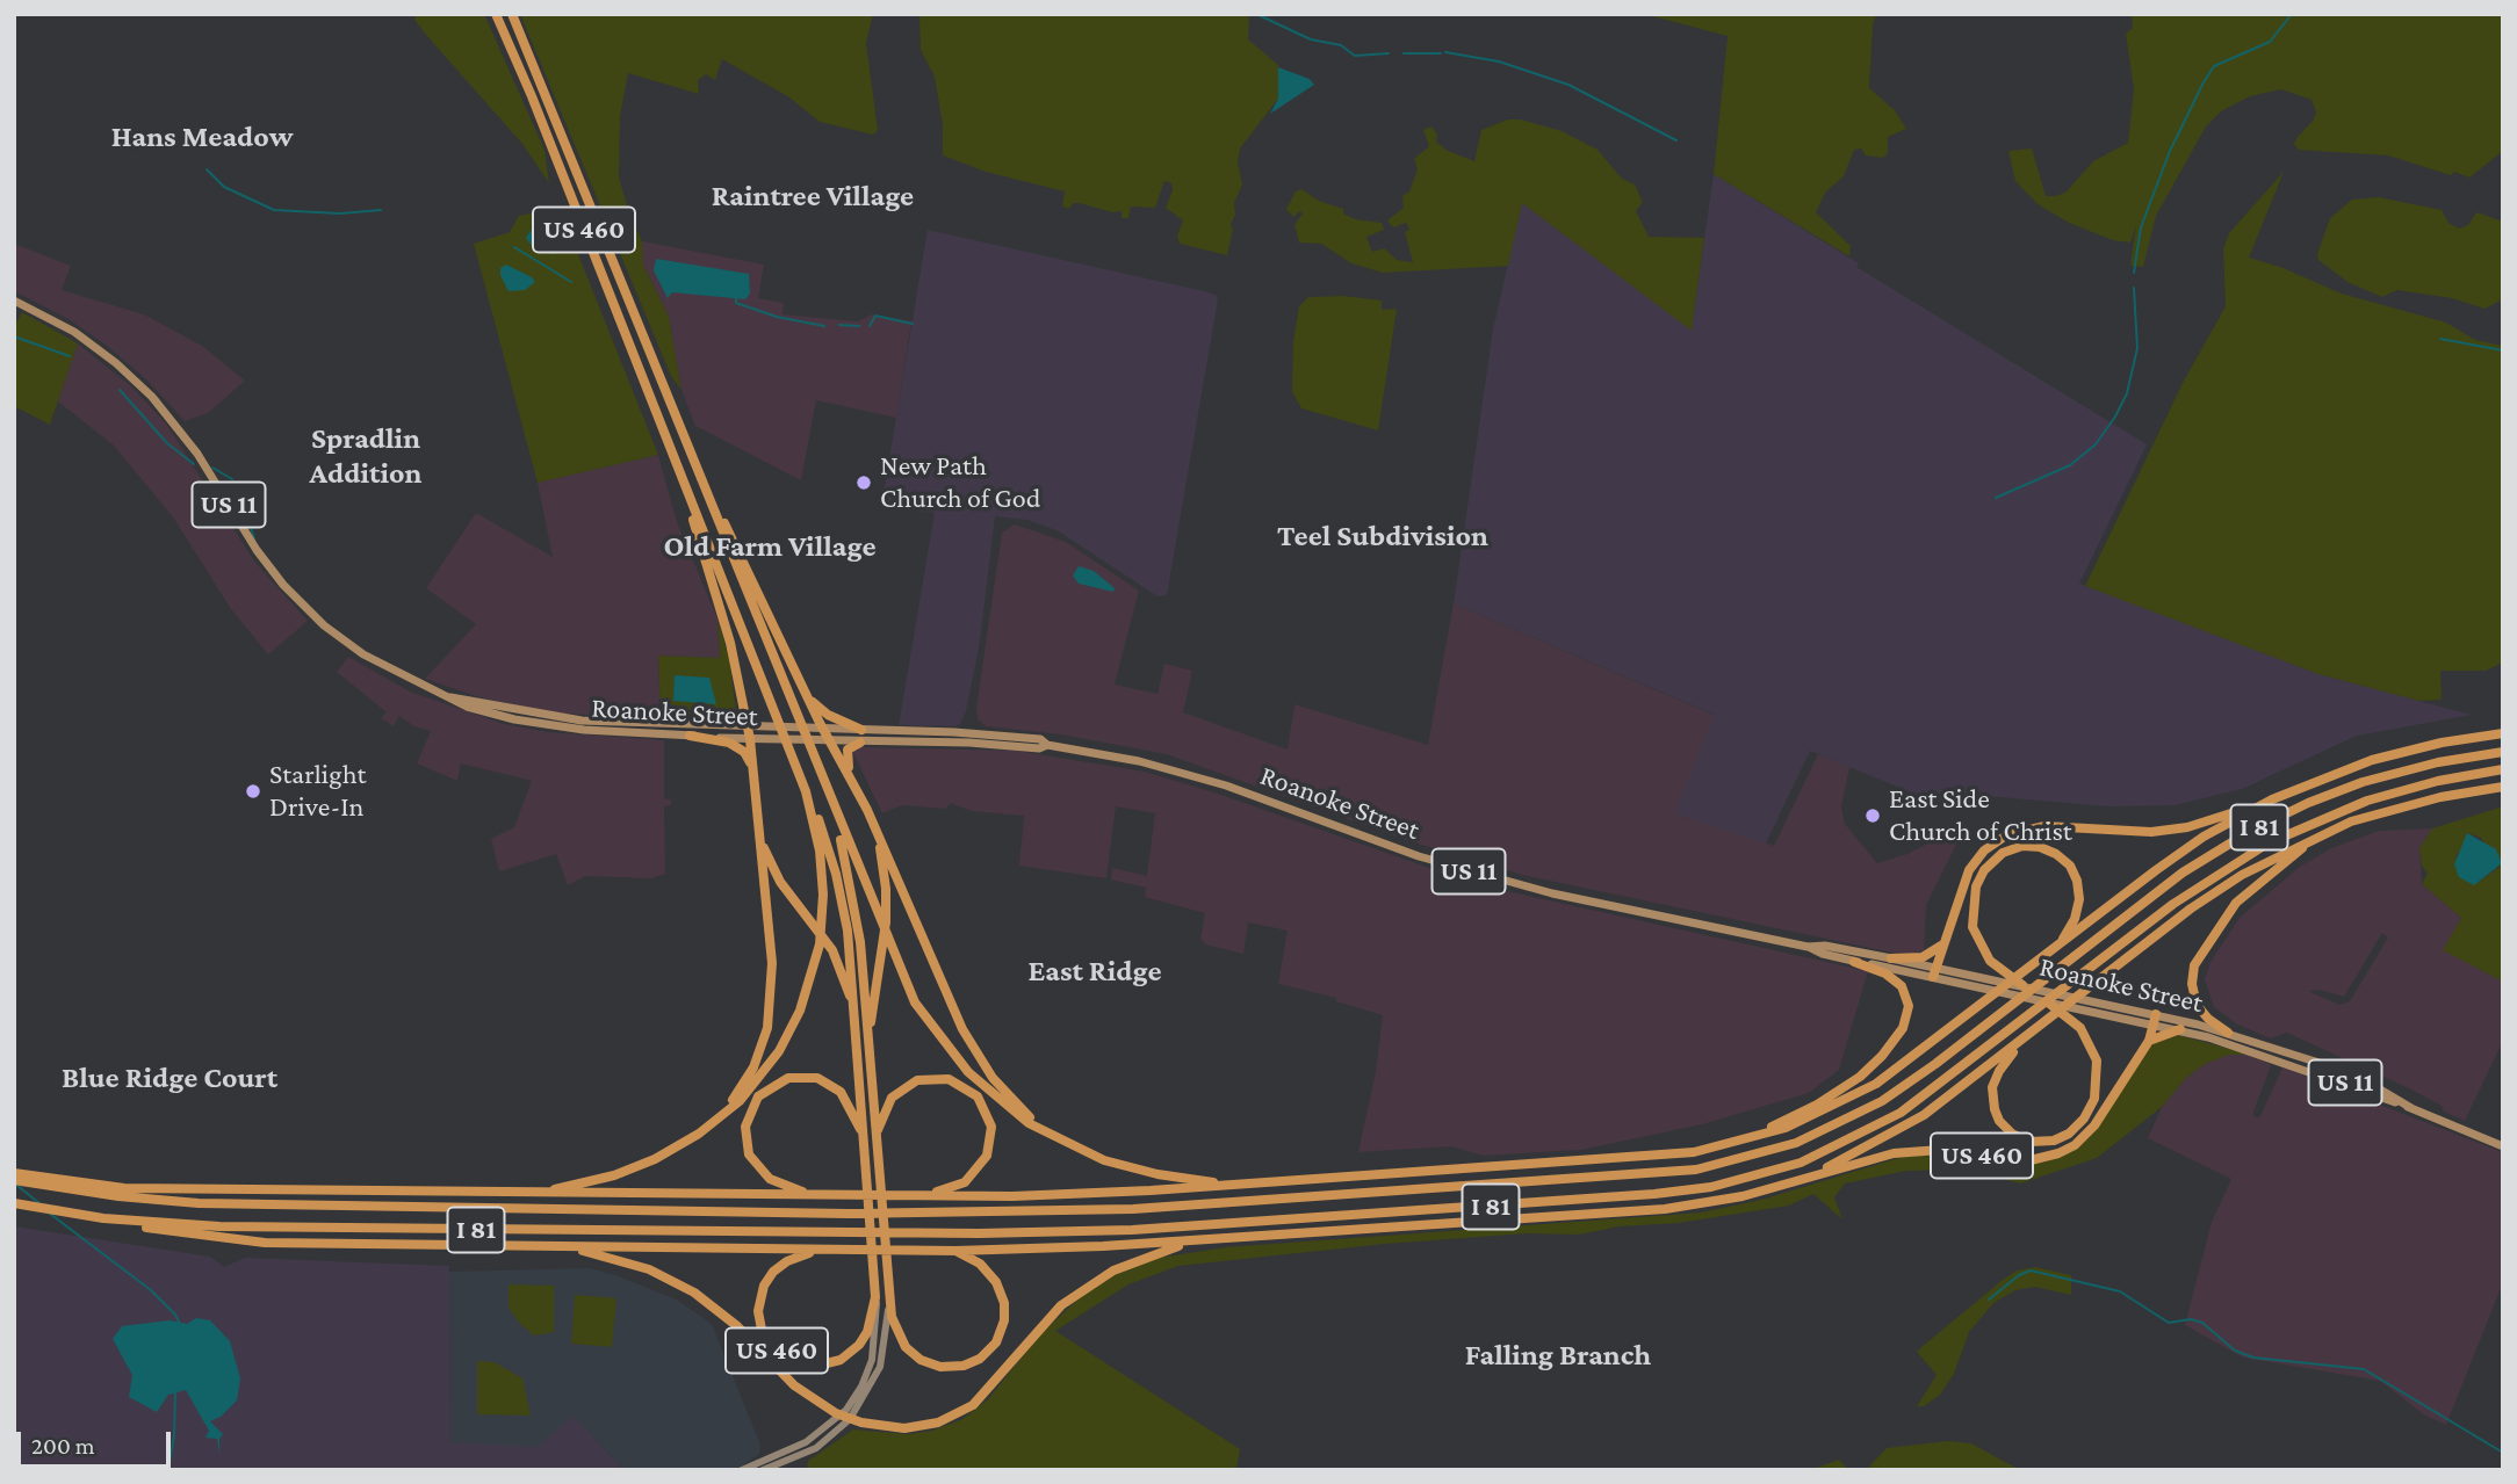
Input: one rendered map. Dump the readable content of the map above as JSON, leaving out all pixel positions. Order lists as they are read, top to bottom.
{
  "streets": {
    "highway": ["US 460", "I 81"],
    "main road": ["US 11", "Roanoke Street"]
  },
  "crossings": [
    ["US 460", "Roanoke Street"]
  ],
  "districts": [
    "Hans Meadow",
    "Raintree Village",
    "Spradlin Addition",
    "Teel Subdivision",
    "Old Farm Village",
    "East Ridge",
    "Blue Ridge Court",
    "Falling Branch"
  ],
  "places": ["New Path Church of God", "Starlight Drive-In", "East Side Church of Christ"],
  "scale_bar": "200 m"
}
